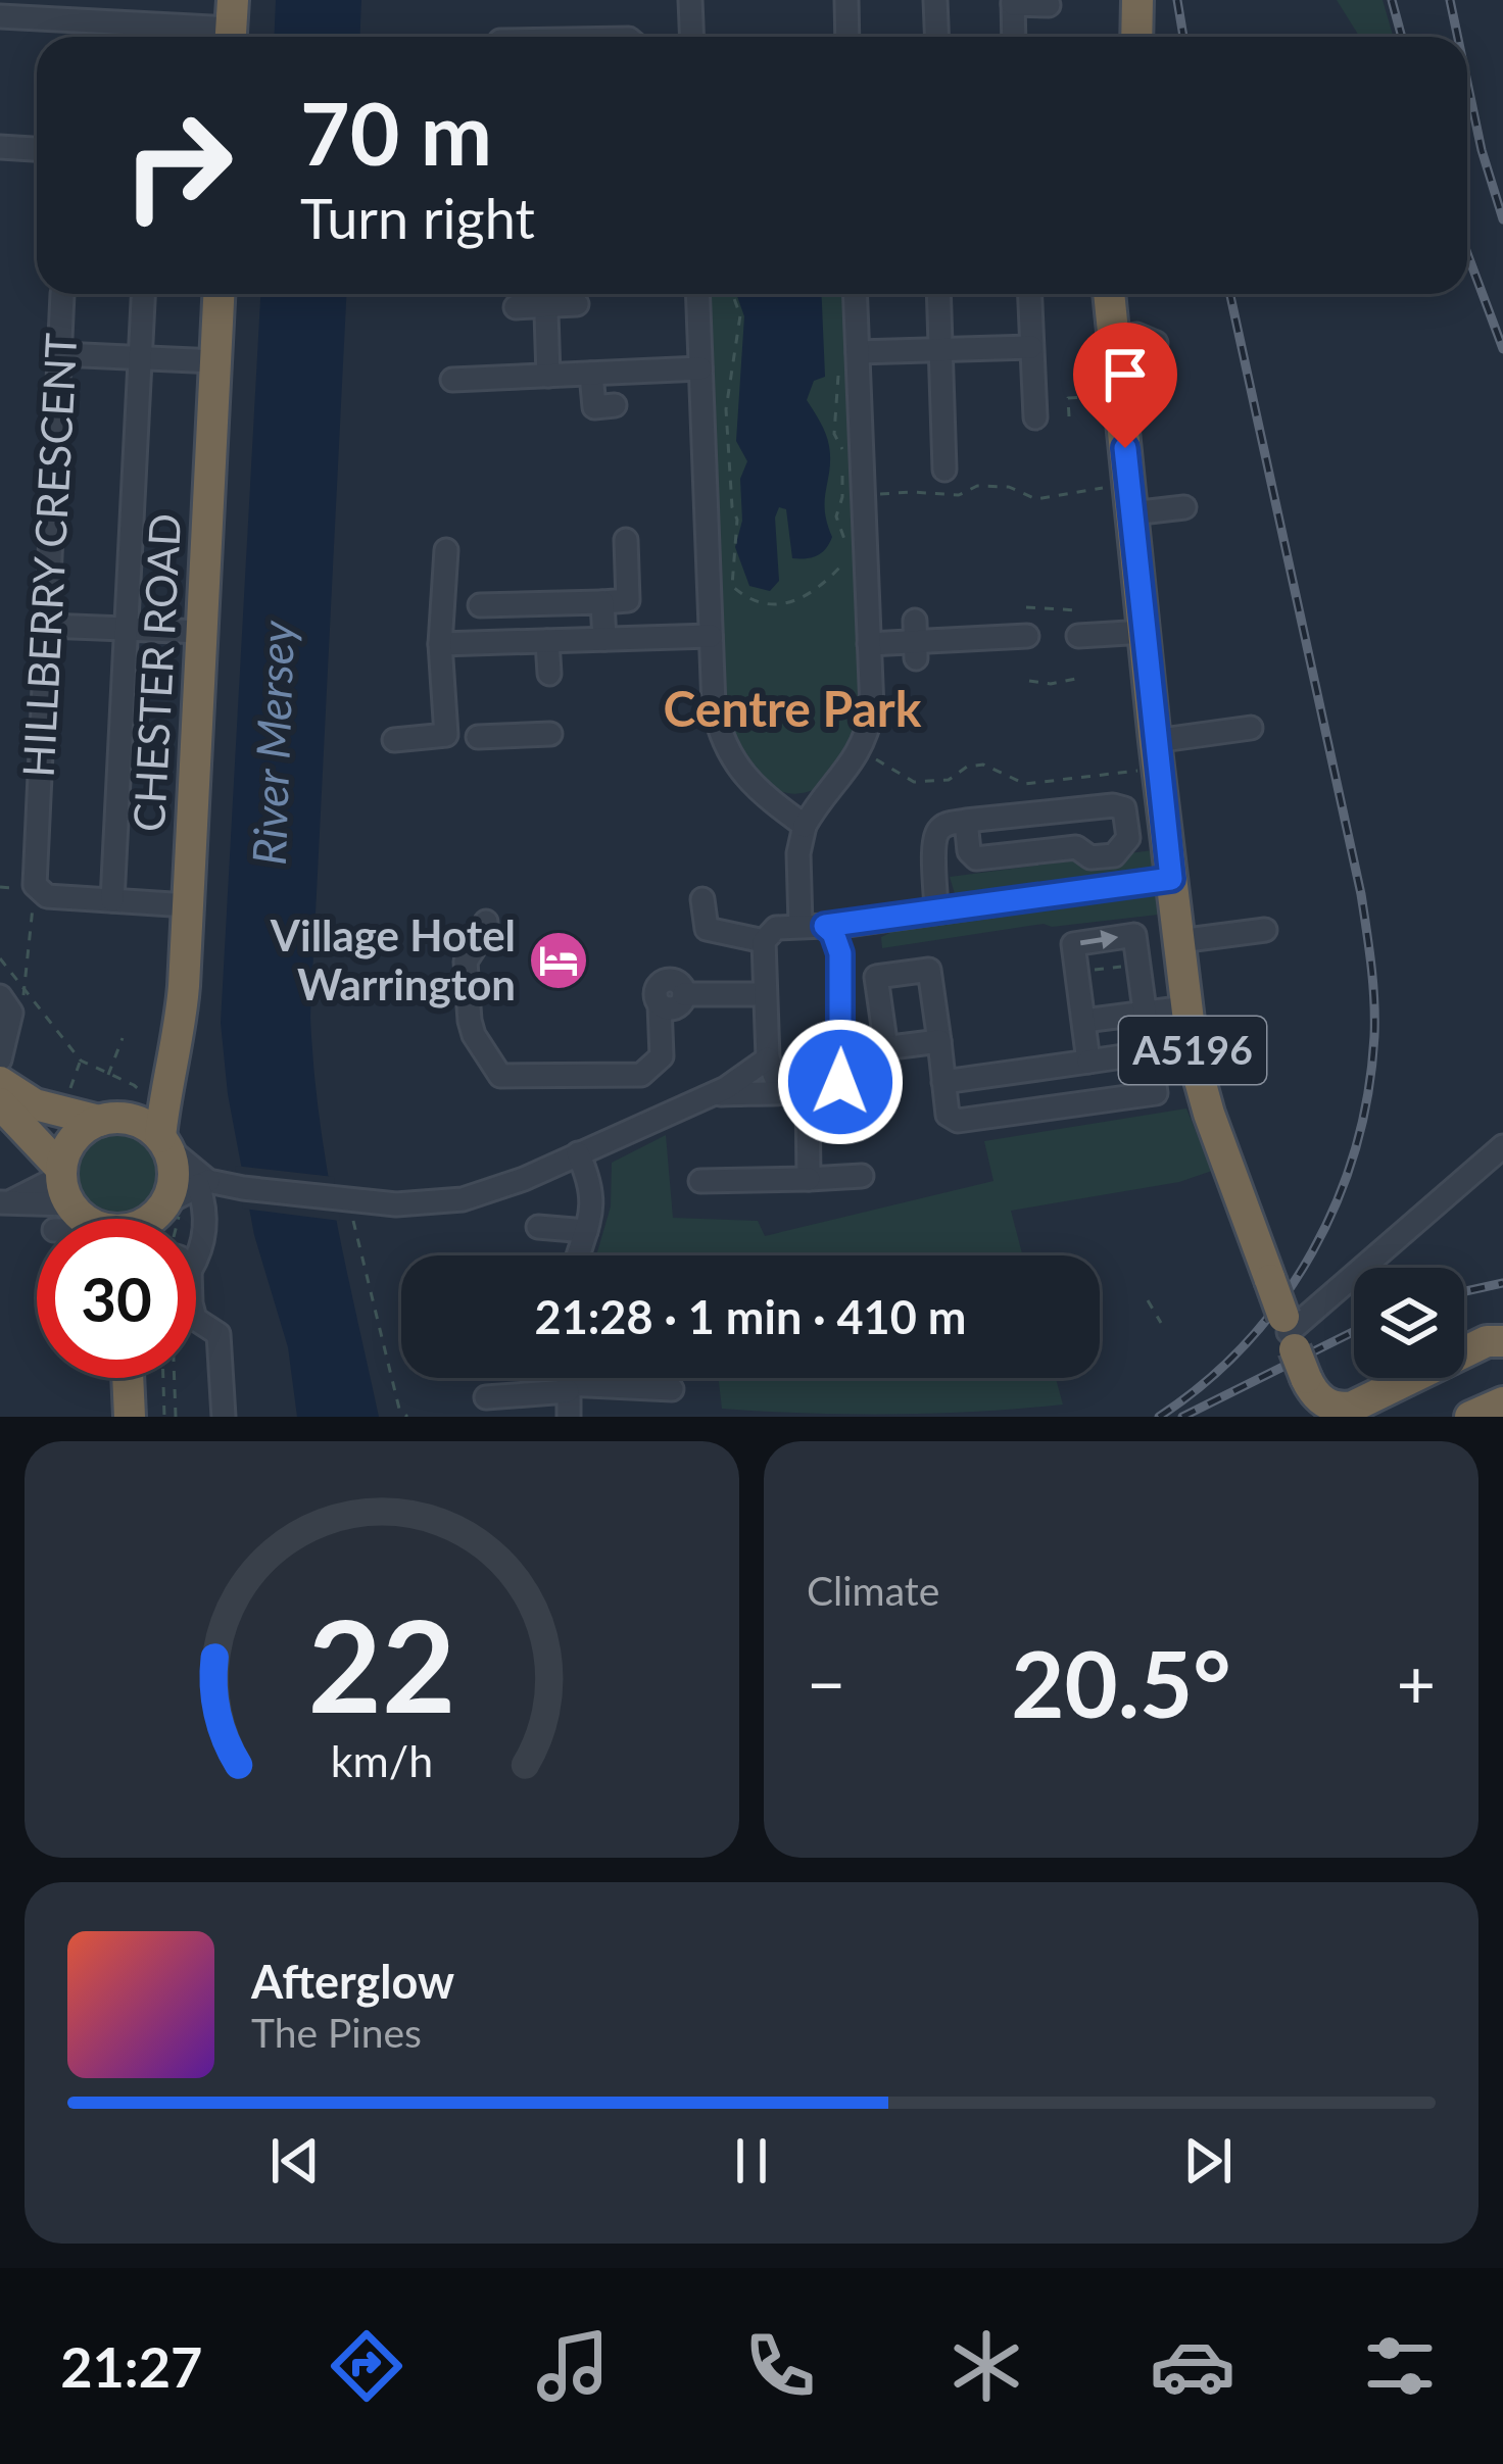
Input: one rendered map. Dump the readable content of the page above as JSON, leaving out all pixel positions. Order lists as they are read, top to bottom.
{
  "streets": {
    "highway": ["CHESTER ROAD", "A5196"],
    "street": ["HILLBERRY CRESCENT"]
  },
  "districts": ["Centre Park"],
  "water": ["River Mersey"],
  "places": {
    "hotel": ["Village Hotel Warrington"]
  },
  "page": {
    "turn": ["70 m", "Turn right"],
    "limit": "30",
    "trip": "21:28 · 1 min · 410 m",
    "tile": "Climate",
    "heat": ["−", "20.5°", "+"],
    "song": ["Afterglow", "The Pines"],
    "tabs": "21:27",
    "gauge": ["22", "km/h"]
  }
}
